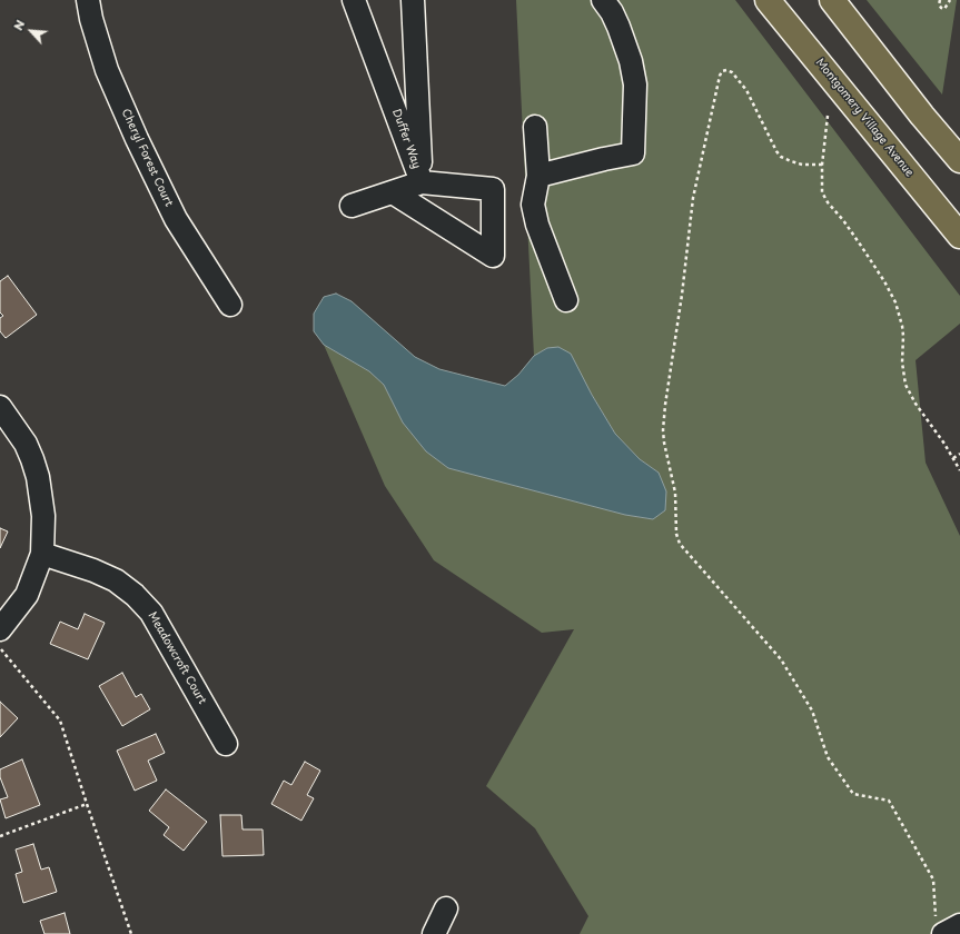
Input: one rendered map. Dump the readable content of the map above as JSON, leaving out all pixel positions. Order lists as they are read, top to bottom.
{
  "streets": {
    "main road": ["Montgomery Village Avenue"],
    "street": ["Duffer Way", "Cheryl Forest Court", "Meadowcroft Court"]
  },
  "north": "top left"
}
